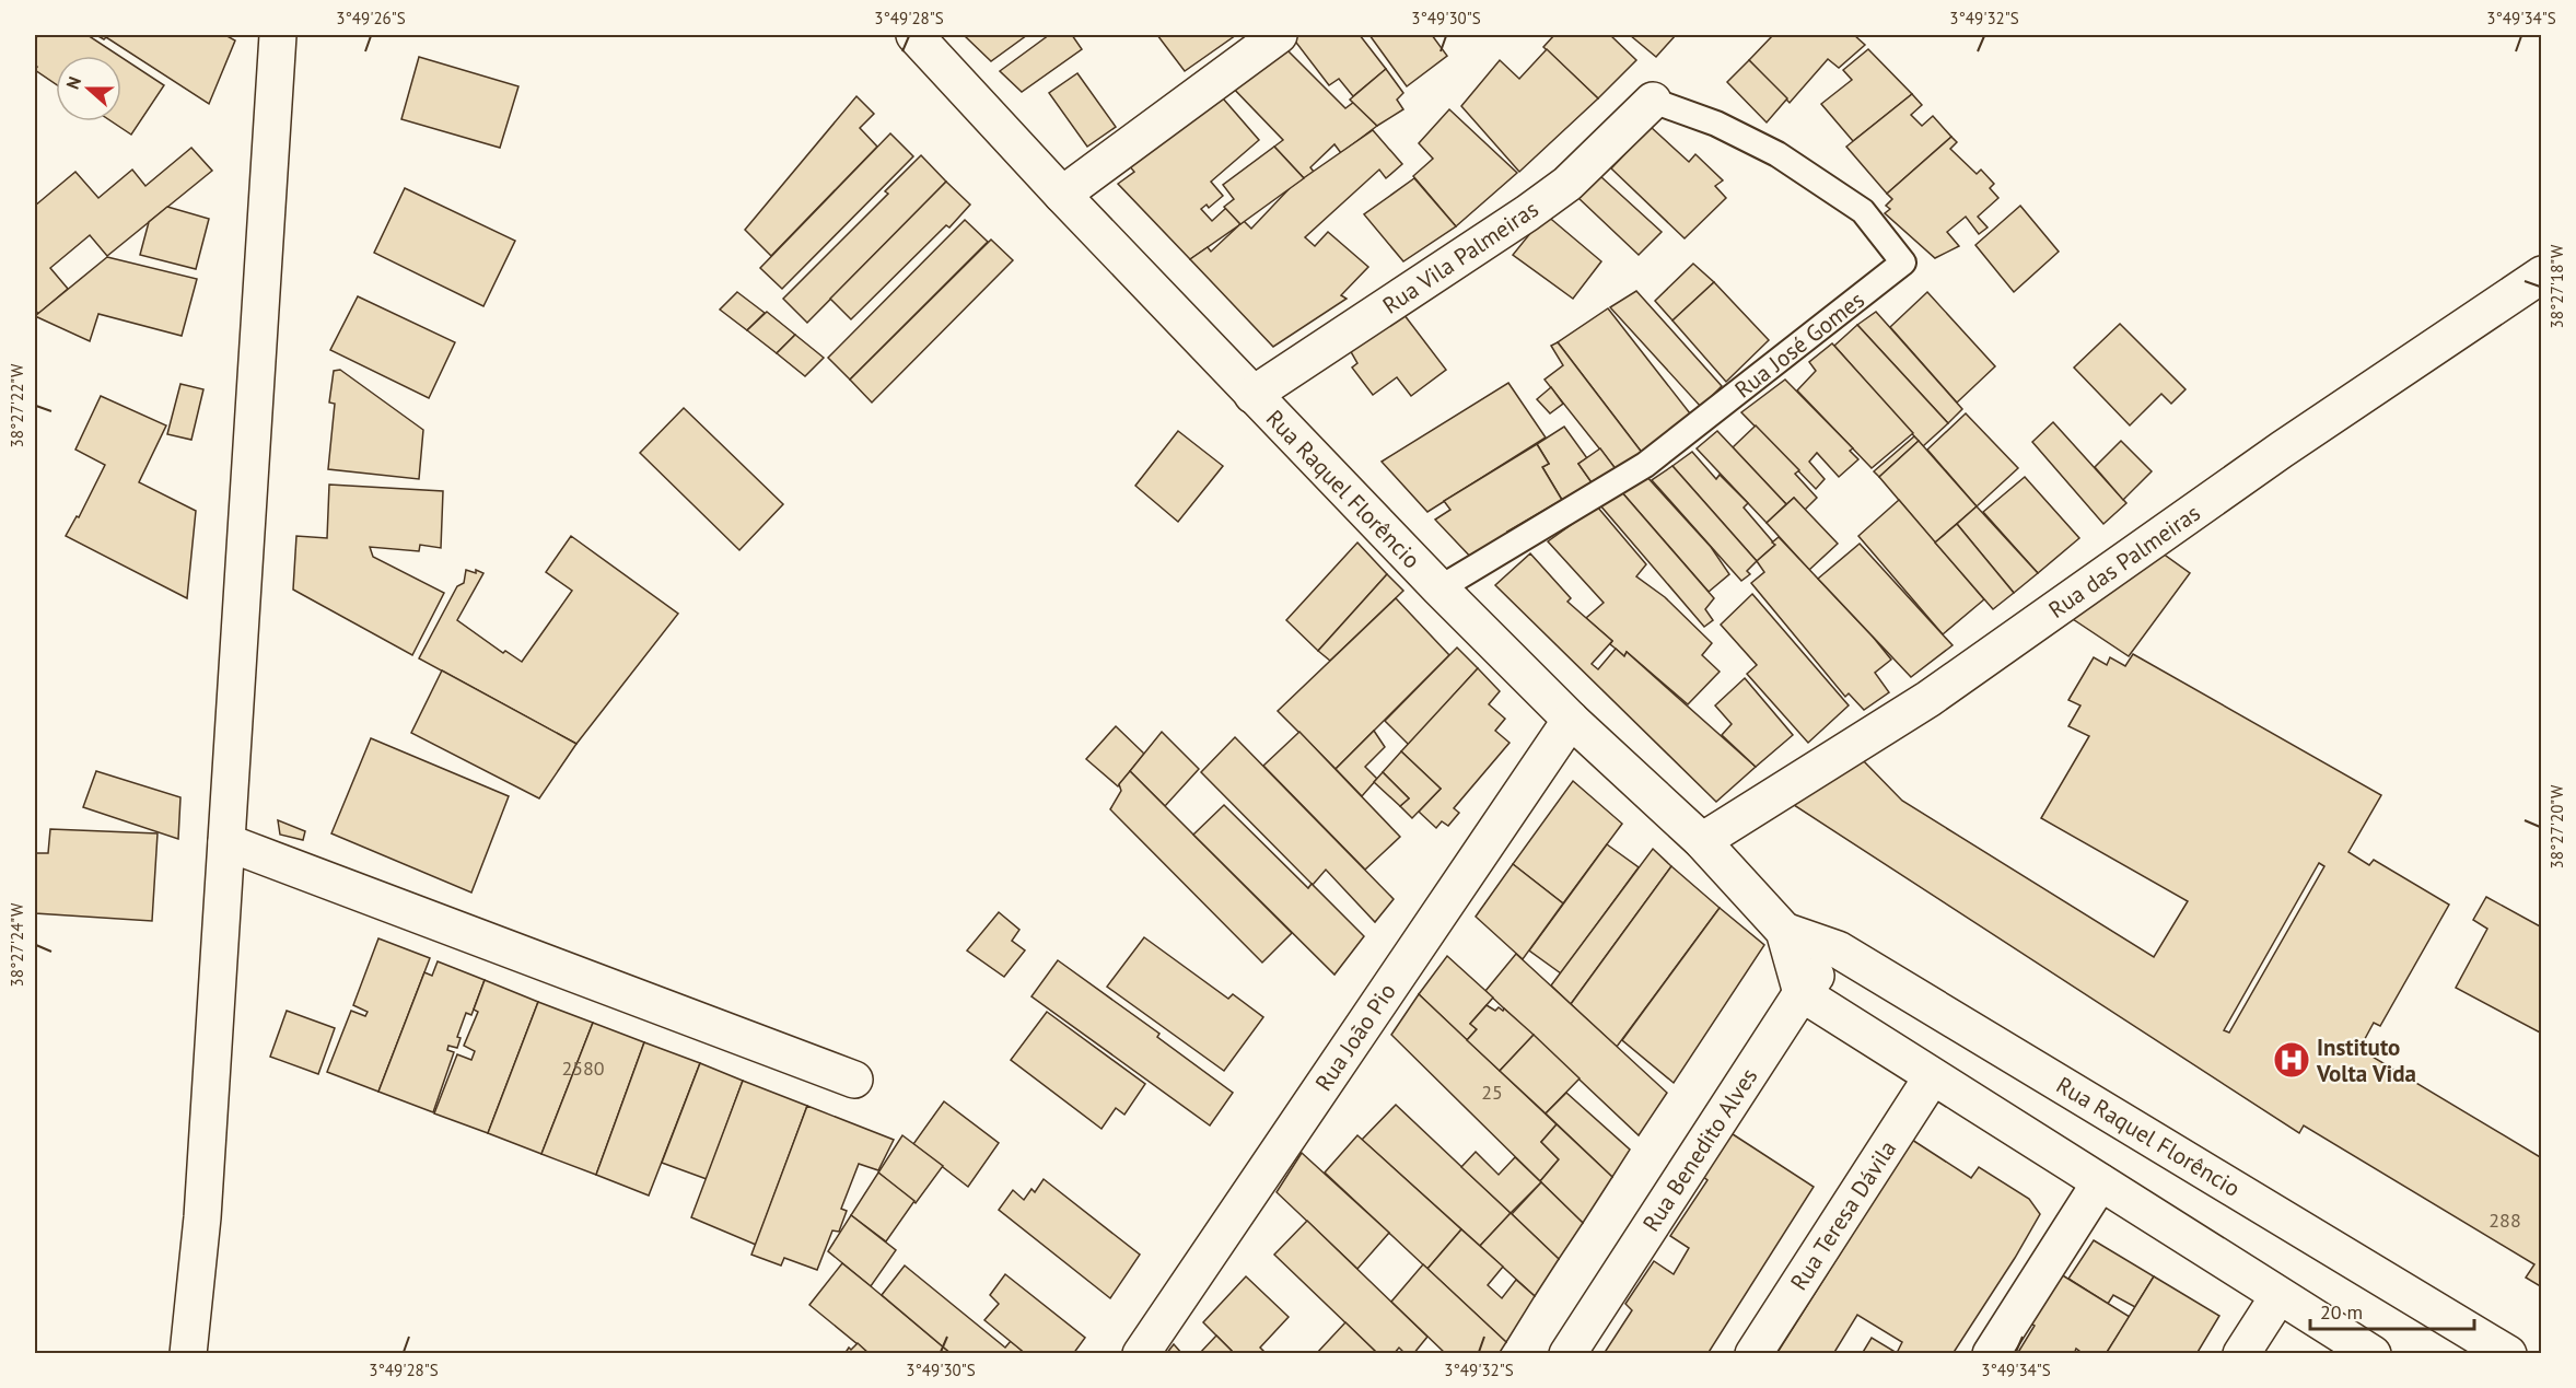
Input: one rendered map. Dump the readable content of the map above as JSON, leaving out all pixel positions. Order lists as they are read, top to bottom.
{
  "streets": {
    "street": [
      "Rua Vila Palmeiras",
      "Rua Raquel Florêncio",
      "Rua das Palmeiras",
      "Rua João Pio",
      "Rua Benedito Alves",
      "Rua Teresa Dávila"
    ],
    "lane": ["Rua José Gomes"]
  },
  "crossings": [
    ["Rua Vila Palmeiras", "Rua José Gomes"],
    ["Rua Vila Palmeiras", "Rua Raquel Florêncio"],
    ["Rua José Gomes", "Rua Raquel Florêncio"],
    ["Rua Raquel Florêncio", "Rua das Palmeiras"],
    ["Rua Raquel Florêncio", "Rua João Pio"],
    ["Rua Raquel Florêncio", "Rua Benedito Alves"]
  ],
  "places": {
    "hospital": ["Instituto Volta Vida"]
  },
  "house_numbers": ["2580", "25", "288"],
  "scale_bar": "20 m",
  "north": "left",
  "coordinates": [
    "3°49'26\"S",
    "3°49'28\"S",
    "3°49'30\"S",
    "3°49'32\"S",
    "3°49'34\"S",
    "38°27'18\"W",
    "38°27'22\"W",
    "38°27'20\"W",
    "38°27'24\"W"
  ]
}
